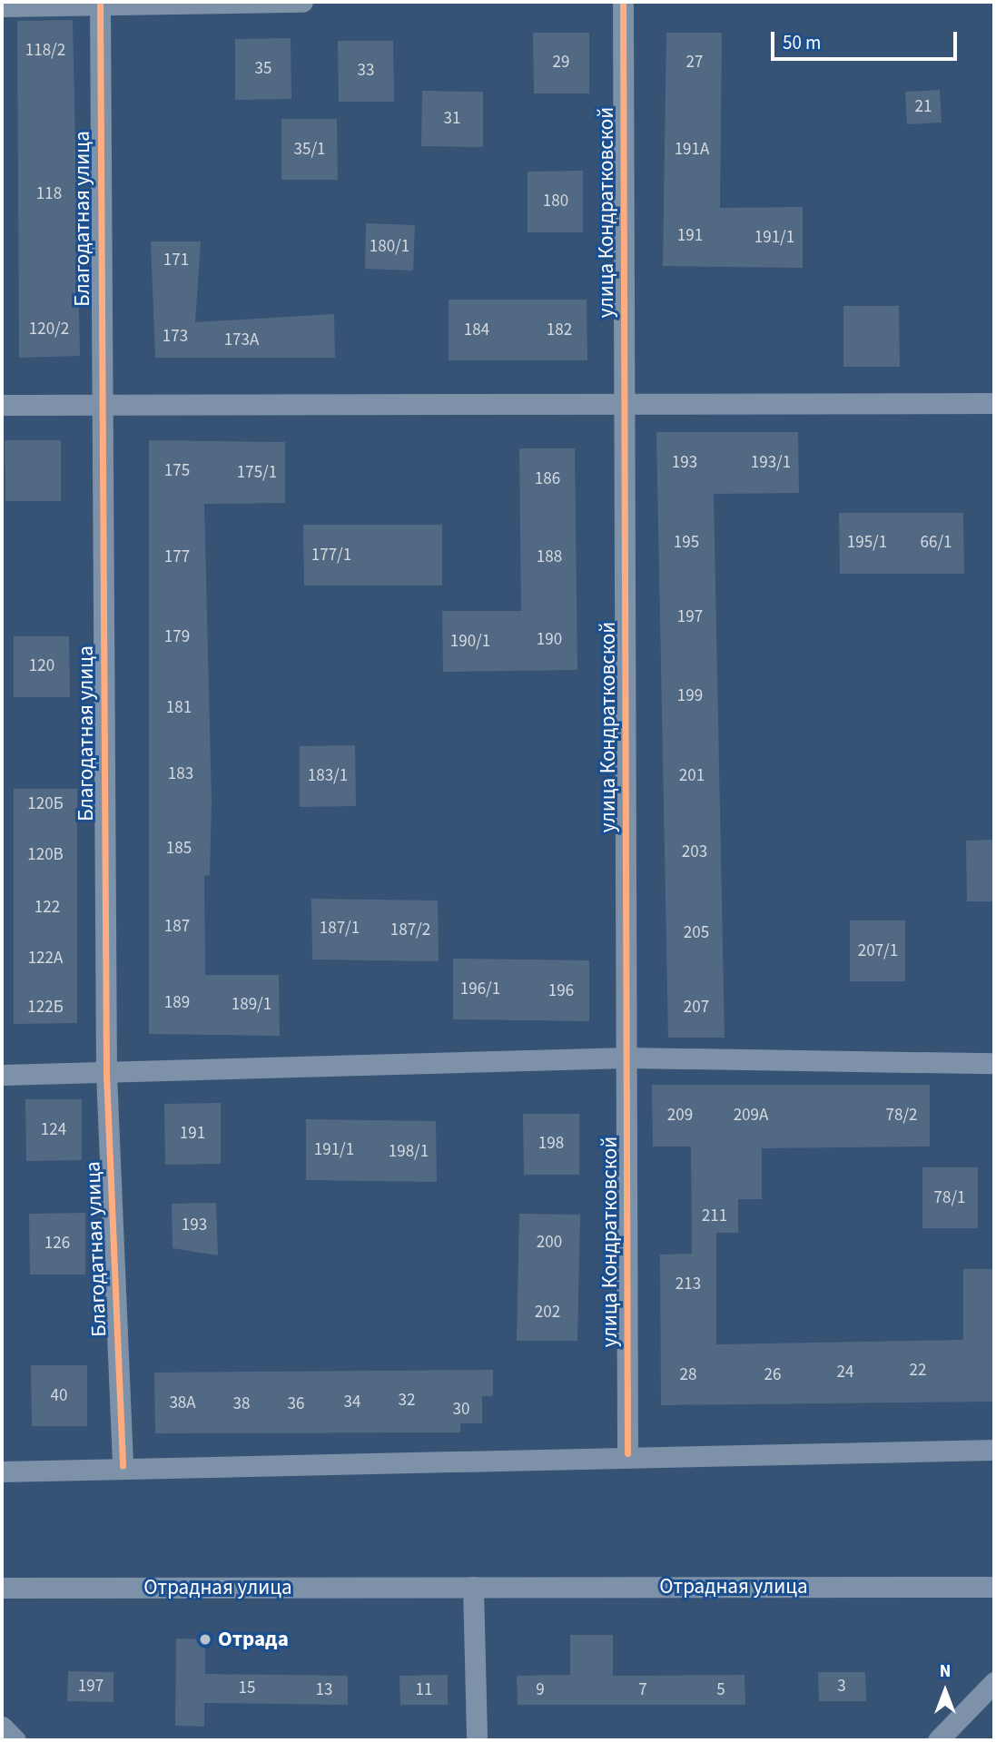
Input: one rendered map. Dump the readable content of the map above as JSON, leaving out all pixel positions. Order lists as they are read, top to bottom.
{
  "streets": {
    "street": ["улица Кондратковской", "Благодатная улица", "Отрадная улица"]
  },
  "places": ["Отрада"],
  "house_numbers": [
    "118/2",
    "29",
    "27",
    "35",
    "33",
    "21",
    "31",
    "35/1",
    "191А",
    "118",
    "180",
    "191",
    "191/1",
    "180/1",
    "171",
    "120/2",
    "184",
    "182",
    "173",
    "173А",
    "193",
    "193/1",
    "175",
    "175/1",
    "186",
    "195",
    "195/1",
    "66/1",
    "177/1",
    "177",
    "188",
    "197",
    "179",
    "190",
    "190/1",
    "120",
    "199",
    "181",
    "183",
    "183/1",
    "201",
    "120Б",
    "185",
    "203",
    "120В",
    "122",
    "187",
    "187/1",
    "187/2",
    "205",
    "207/1",
    "122А",
    "196/1",
    "196",
    "189",
    "189/1",
    "122Б",
    "207",
    "209",
    "209А",
    "78/2",
    "124",
    "191",
    "198",
    "191/1",
    "198/1",
    "78/1",
    "211",
    "193",
    "200",
    "126",
    "213",
    "202",
    "22",
    "24",
    "28",
    "26",
    "40",
    "32",
    "34",
    "38А",
    "38",
    "36",
    "30",
    "197",
    "3",
    "15",
    "13",
    "11",
    "9",
    "7",
    "5"
  ],
  "scale_bar": "50 m",
  "north": "top"
}
